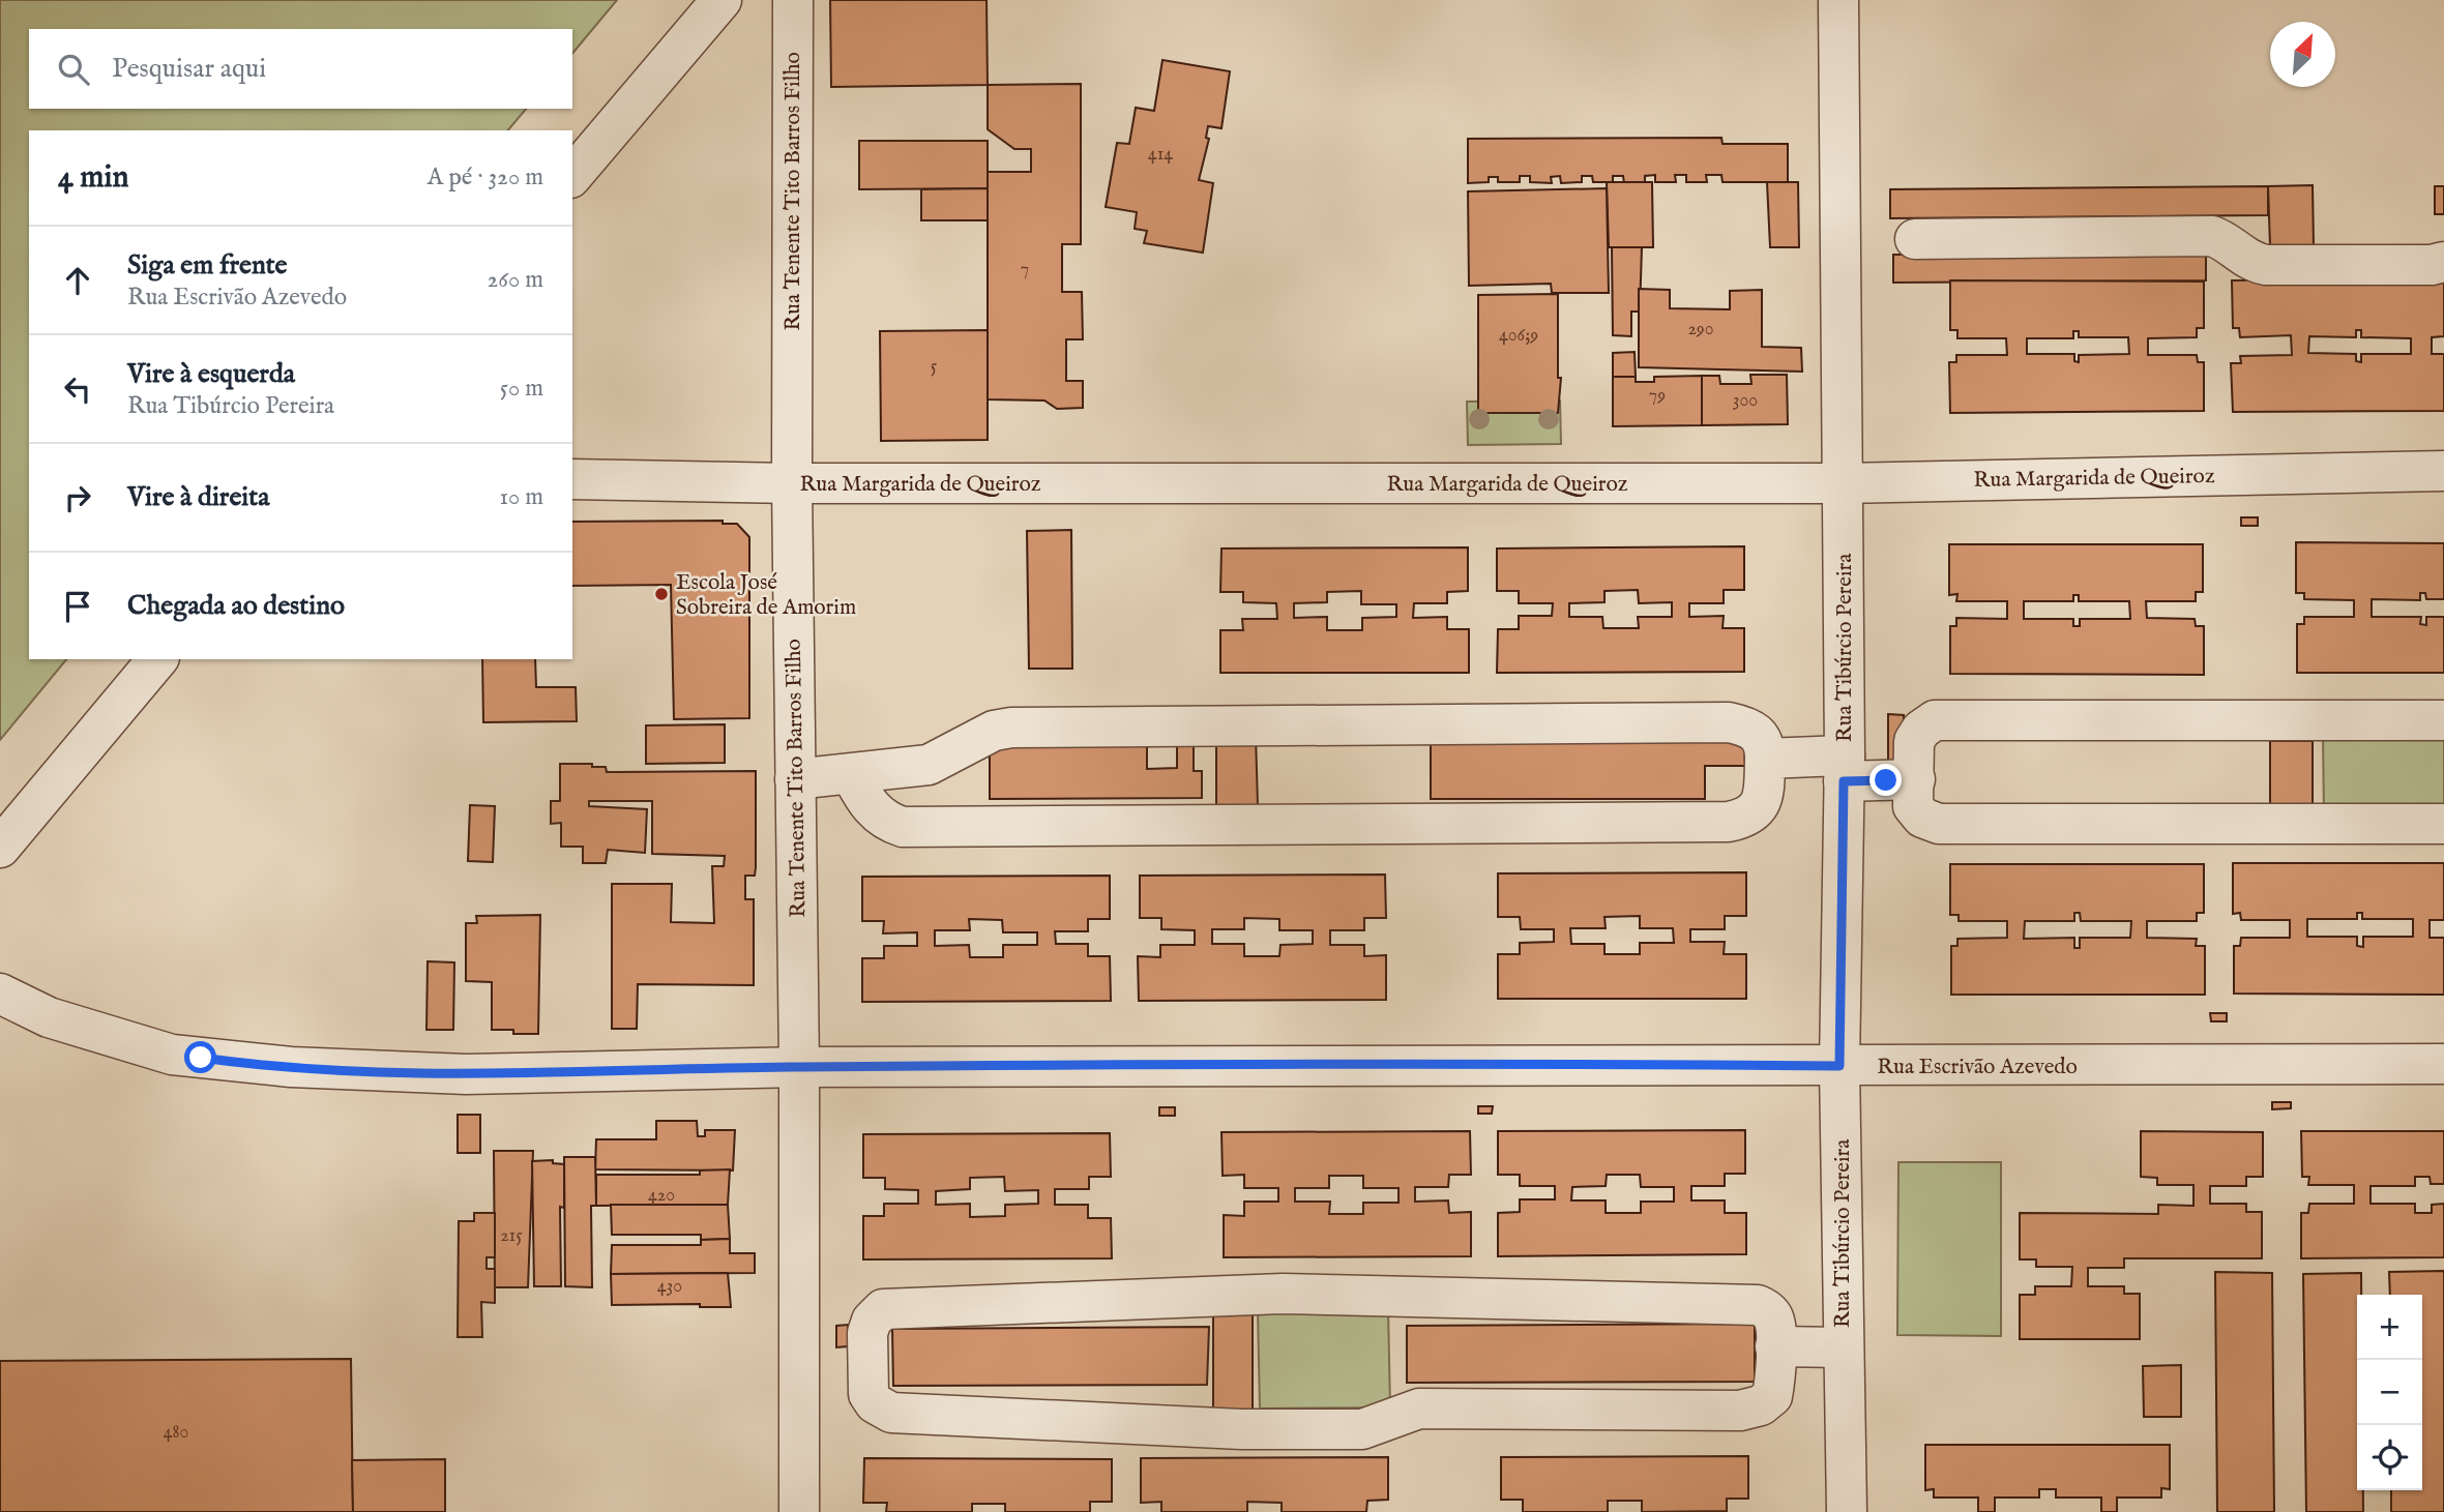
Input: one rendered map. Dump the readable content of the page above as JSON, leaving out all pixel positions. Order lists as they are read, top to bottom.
{
  "streets": {
    "street": [
      "Rua Tenente Tito Barros Filho",
      "Rua Margarida de Queiroz",
      "Rua Tibúrcio Pereira",
      "Rua Escrivão Azevedo"
    ]
  },
  "crossings": [
    ["Rua Tenente Tito Barros Filho", "Rua Margarida de Queiroz"],
    ["Rua Tenente Tito Barros Filho", "Rua Escrivão Azevedo"],
    ["Rua Margarida de Queiroz", "Rua Tibúrcio Pereira"],
    ["Rua Tibúrcio Pereira", "Rua Escrivão Azevedo"]
  ],
  "places": ["Escola José Sobreira de Amorim"],
  "house_numbers": [
    "414",
    "7",
    "290",
    "406;9",
    "5",
    "79",
    "300",
    "420",
    "215",
    "430",
    "480"
  ],
  "north": "top right",
  "page": {
    "search": "Pesquisar aqui",
    "heading": ["4 min", "A pé · 320 m"],
    "list": [
      ["Siga em frente", "Rua Escrivão Azevedo", "260 m"],
      ["Vire à esquerda", "Rua Tibúrcio Pereira", "50 m"],
      ["Vire à direita", "10 m"],
      "Chegada ao destino"
    ],
    "map_buttons": ["+", "−"]
  }
}
